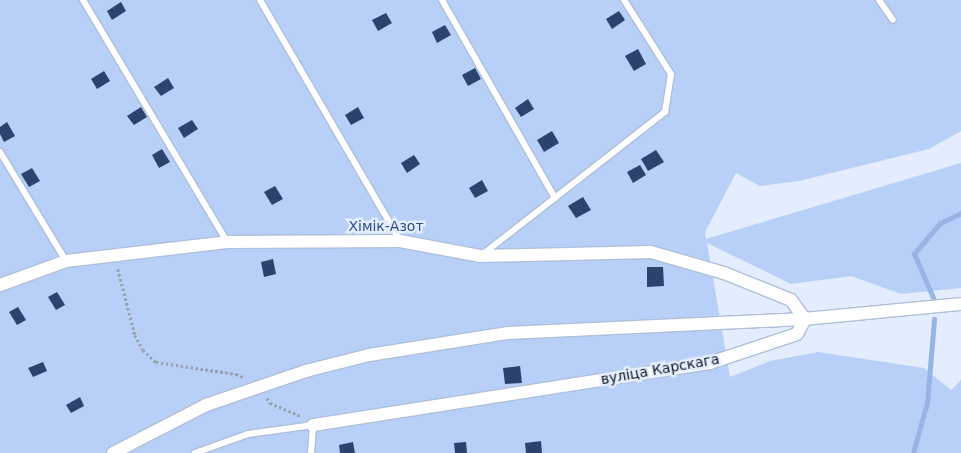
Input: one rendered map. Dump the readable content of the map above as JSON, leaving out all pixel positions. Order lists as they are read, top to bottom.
{
  "streets": {
    "street": ["вуліца Карскага"]
  },
  "parks": ["Хімік-Азот"]
}
